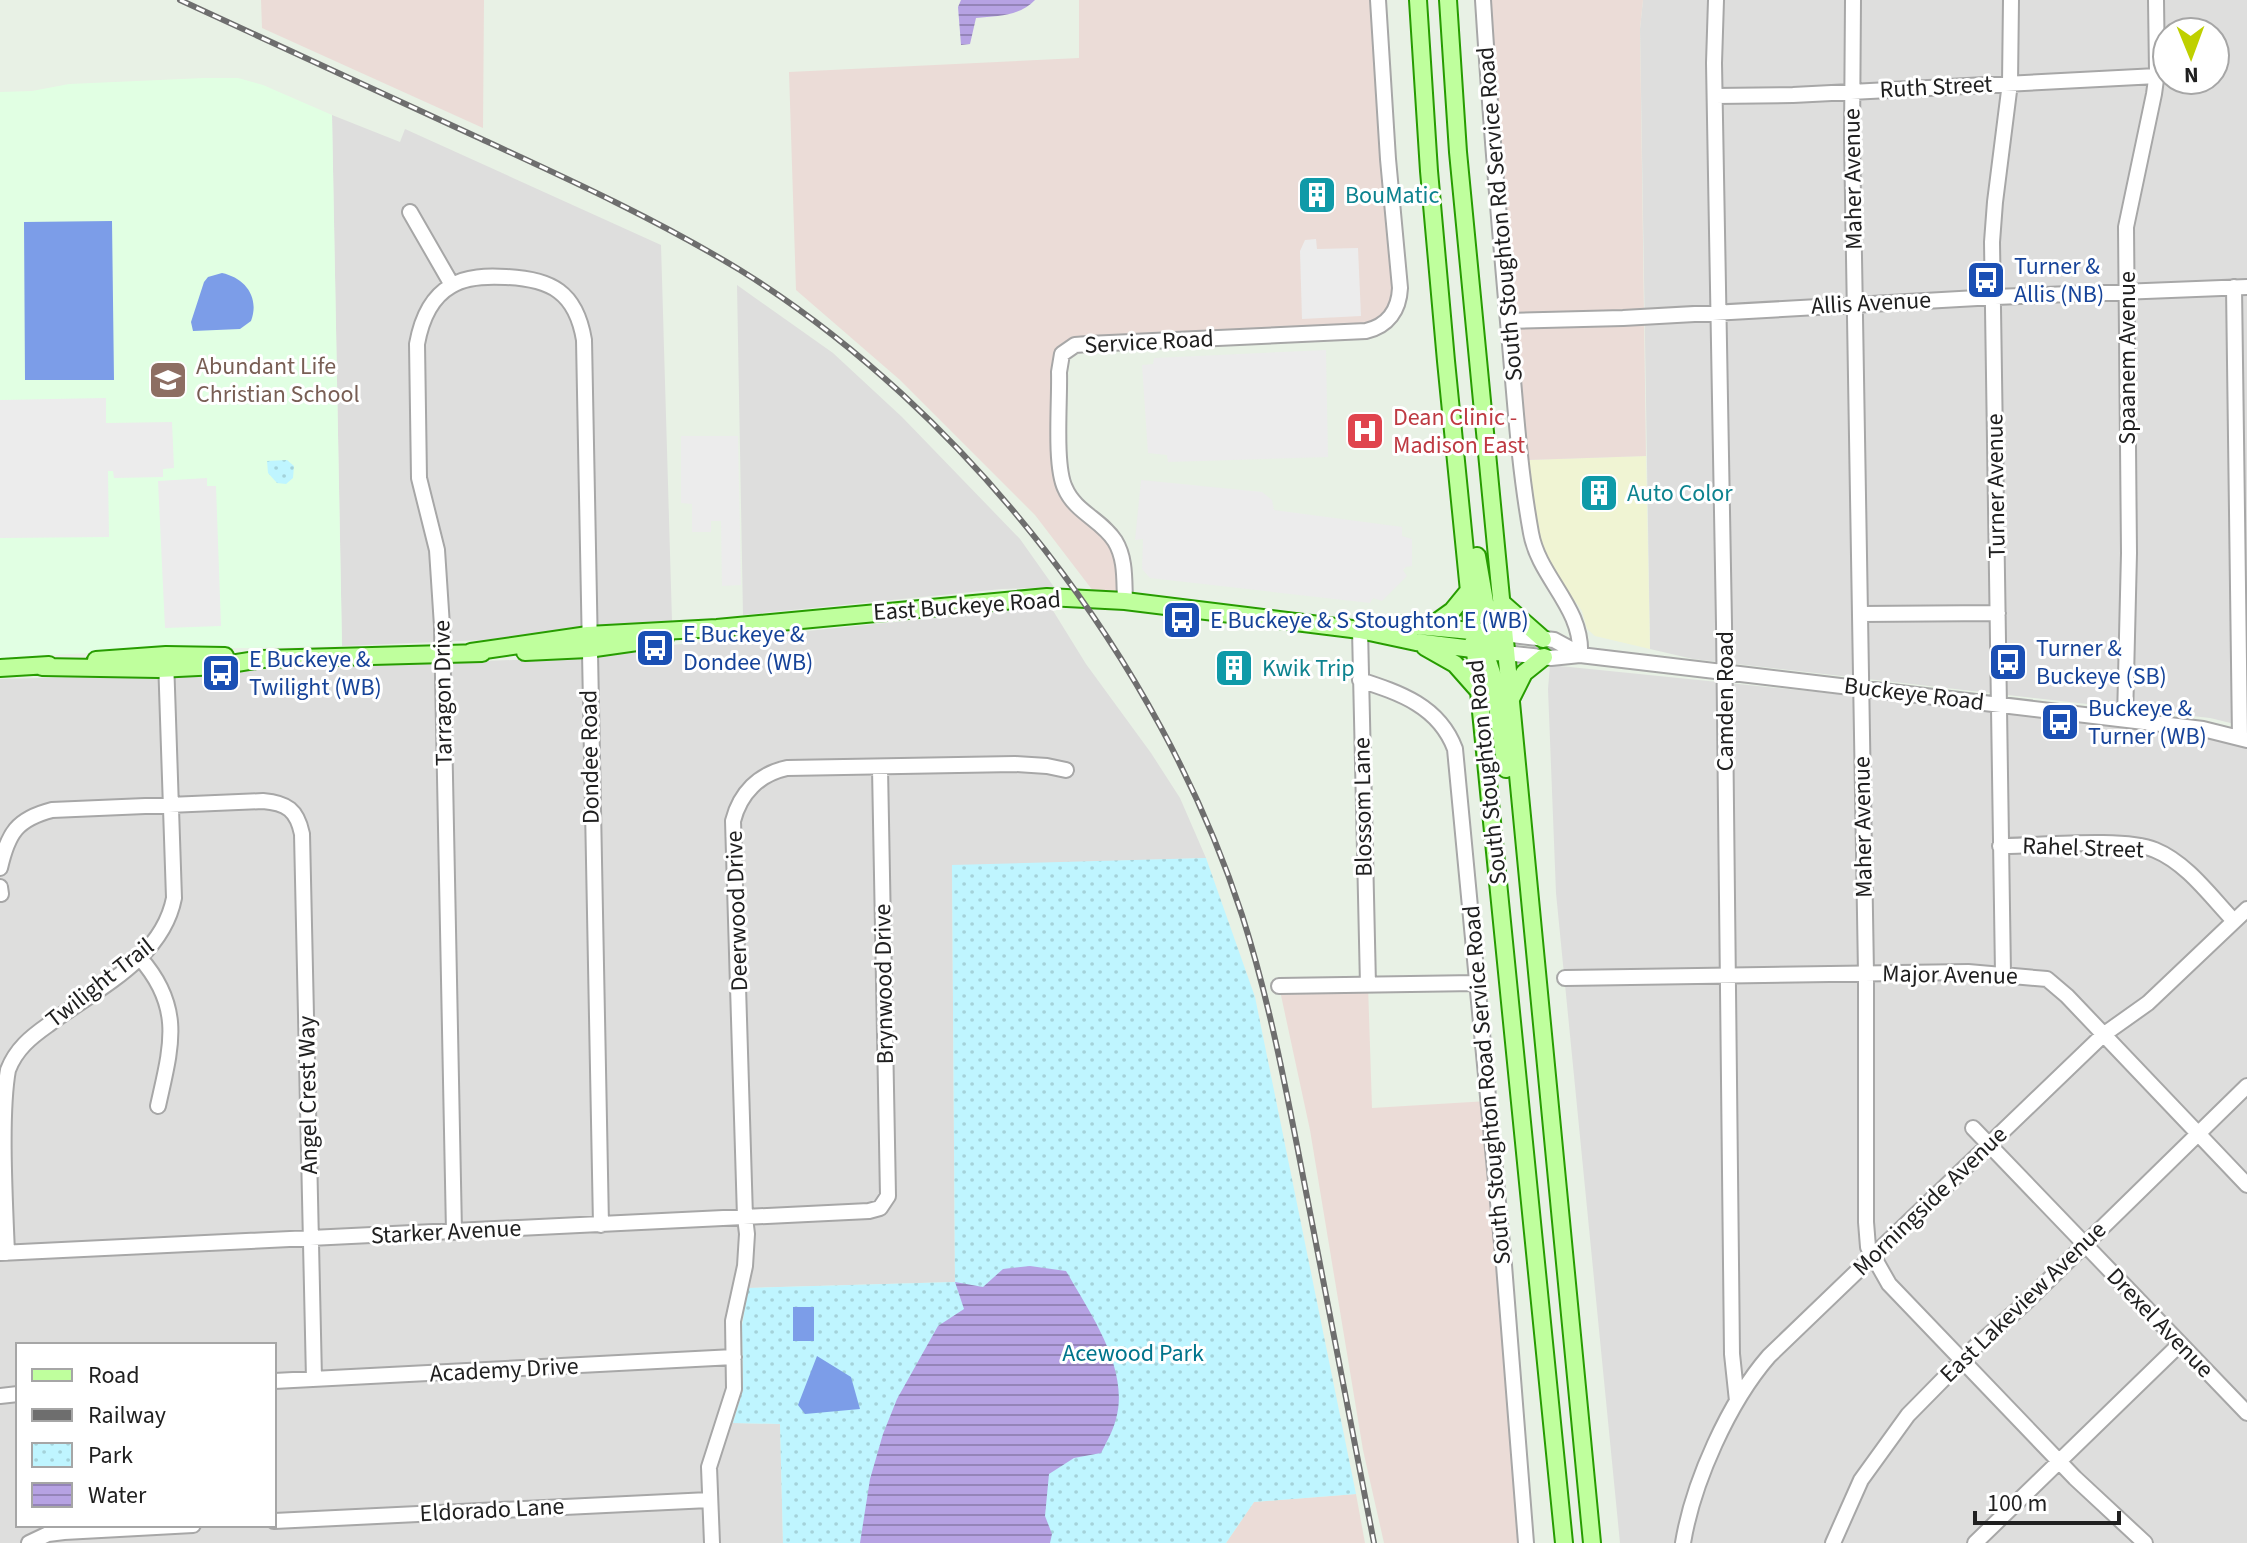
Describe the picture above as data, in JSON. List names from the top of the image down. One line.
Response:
{"streets":{"main road":["East Buckeye Road","South Stoughton Road"],"street":["Ruth Street","Maher Avenue","South Stoughton Rd Service Road","Allis Avenue","Service Road","Spaanem Avenue","Turner Avenue","Tarragon Drive","Buckeye Road","Camden Road","Dondee Road","Blossom Lane","Rahel Street","Deerwood Drive","Major Avenue","Twilight Trail","Brynwood Drive","South Stoughton Road Service Road","Angel Crest Way","Morningside Avenue","Starker Avenue","East Lakeview Avenue","Drexel Avenue","Academy Drive","Eldorado Lane"]},"crossings":[["Ruth Street","Maher Avenue"],["Ruth Street","Turner Avenue"],["Ruth Street","Camden Road"],["Maher Avenue","Allis Avenue"],["Maher Avenue","Buckeye Road"],["Maher Avenue","Major Avenue"],["Maher Avenue","Morningside Avenue"],["Maher Avenue","East Lakeview Avenue"],["South Stoughton Rd Service Road","Allis Avenue"],["South Stoughton Rd Service Road","Buckeye Road"],["Allis Avenue","Spaanem Avenue"],["Allis Avenue","Turner Avenue"],["Allis Avenue","Camden Road"],["Service Road","East Buckeye Road"],["Spaanem Avenue","Buckeye Road"],["Turner Avenue","Buckeye Road"],["Turner Avenue","Rahel Street"],["Turner Avenue","Major Avenue"],["East Buckeye Road","Tarragon Drive"],["East Buckeye Road","Buckeye Road"],["East Buckeye Road","Dondee Road"],["East Buckeye Road","South Stoughton Road"],["East Buckeye Road","Blossom Lane"],["East Buckeye Road","Twilight Trail"],["Tarragon Drive","Dondee Road"],["Tarragon Drive","Starker Avenue"],["Buckeye Road","Camden Road"],["Buckeye Road","South Stoughton Road"],["Camden Road","Major Avenue"],["Camden Road","Morningside Avenue"],["Dondee Road","Starker Avenue"],["Blossom Lane","South Stoughton Road Service Road"],["Rahel Street","Morningside Avenue"],["Deerwood Drive","Brynwood Drive"],["Deerwood Drive","Starker Avenue"],["Deerwood Drive","Academy Drive"],["Deerwood Drive","Eldorado Lane"],["Major Avenue","Morningside Avenue"],["Major Avenue","East Lakeview Avenue"],["Twilight Trail","Angel Crest Way"],["Twilight Trail","Starker Avenue"],["Brynwood Drive","Starker Avenue"],["Angel Crest Way","Starker Avenue"],["Angel Crest Way","Academy Drive"],["Morningside Avenue","Drexel Avenue"],["East Lakeview Avenue","Drexel Avenue"]],"parks":["Acewood Park"],"places":{"building":["BouMatic","Auto Color","Kwik Trip"],"bus stop":["Turner & Allis (NB)","E Buckeye & S Stoughton E (WB)","E Buckeye & Dondee (WB)","Turner & Buckeye (SB)","E Buckeye & Twilight (WB)","Buckeye & Turner (WB)"],"school or university":["Abundant Life Christian School"],"hospital":["Dean Clinic - Madison East"]},"legend":["Road","Railway","Park","Water"],"scale_bar":"100 m","north":"bottom"}
